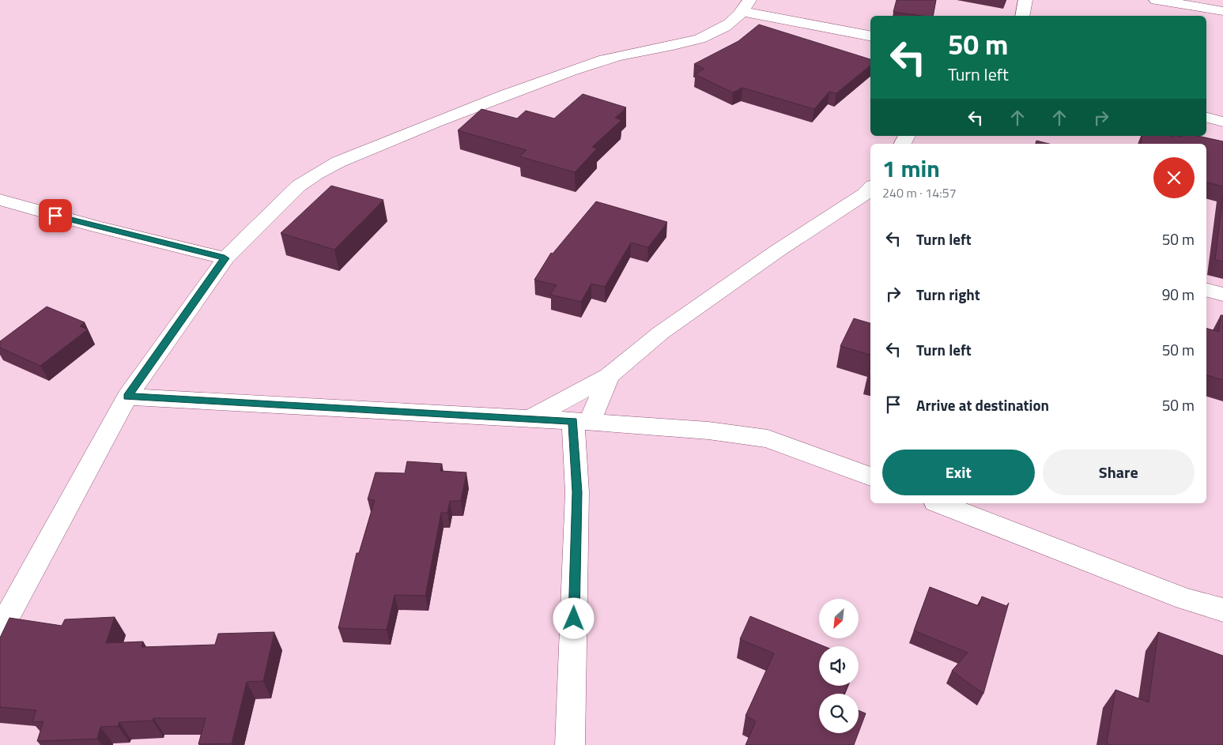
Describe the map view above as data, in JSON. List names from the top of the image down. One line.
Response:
{"north":"bottom left","page":{"turn":["50 m","Turn left"],"heading":["1 min","240 m · 14:57"],"list":[{"name":"Turn left","value":"50 m"},{"name":"Turn right","value":"90 m"},{"name":"Turn left","value":"50 m"},{"name":"Arrive at destination","value":"50 m"}],"buttons":["Exit","Share"]}}
